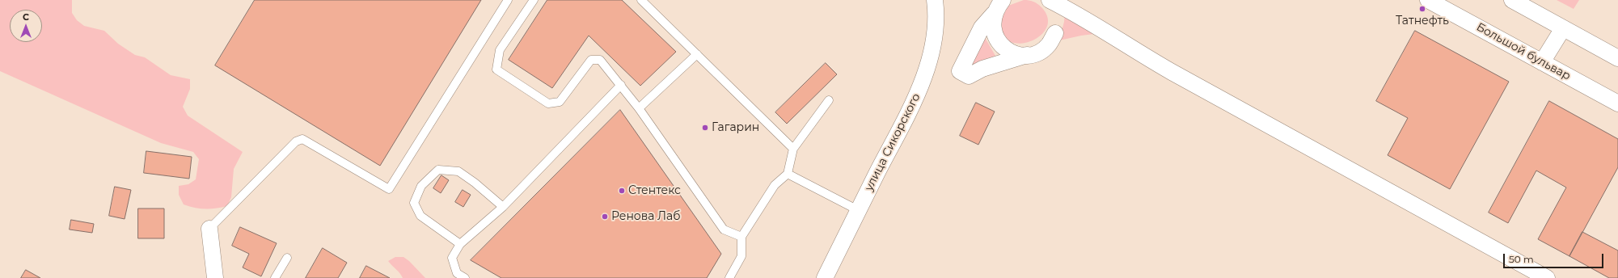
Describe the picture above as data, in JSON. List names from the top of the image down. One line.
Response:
{"streets":{"street":["Большой бульвар","улица Сикорского"]},"places":["Татнефть","Гагарин","Стентекс","Ренова Лаб"],"scale_bar":"50 m","north":"top"}
